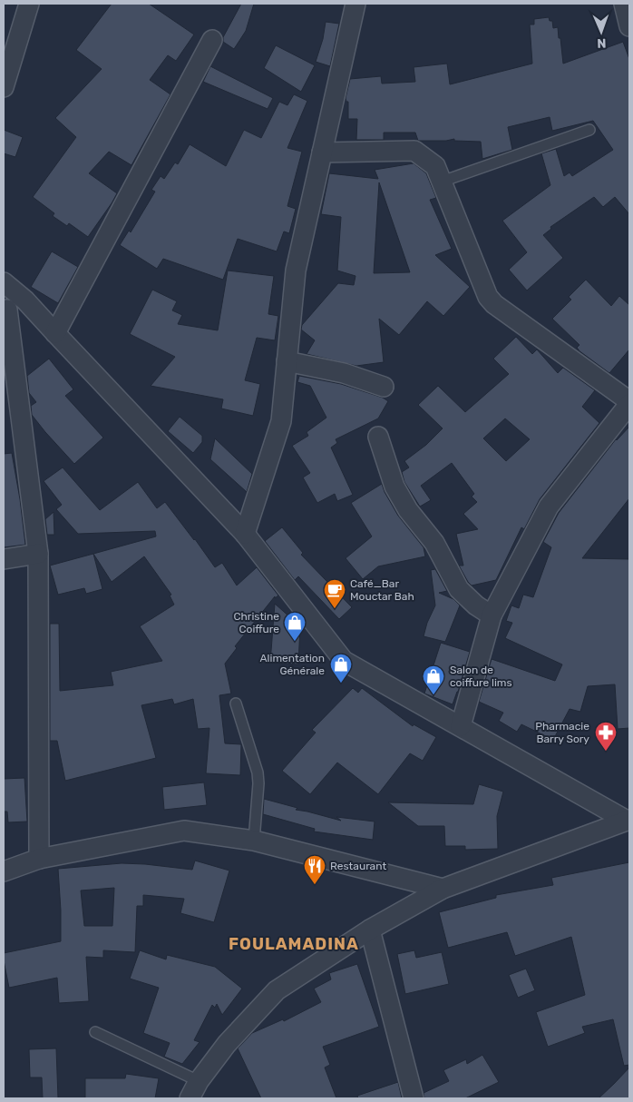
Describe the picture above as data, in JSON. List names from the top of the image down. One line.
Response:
{"districts":["FOULAMADINA"],"places":{"cafe":["Café_Bar Mouctar Bah"],"shop":["Christine Coiffure","Alimentation Générale","Salon de coiffure lims"],"pharmacy":["Pharmacie Barry Sory"],"restaurant":["Restaurant"]},"north":"bottom"}
